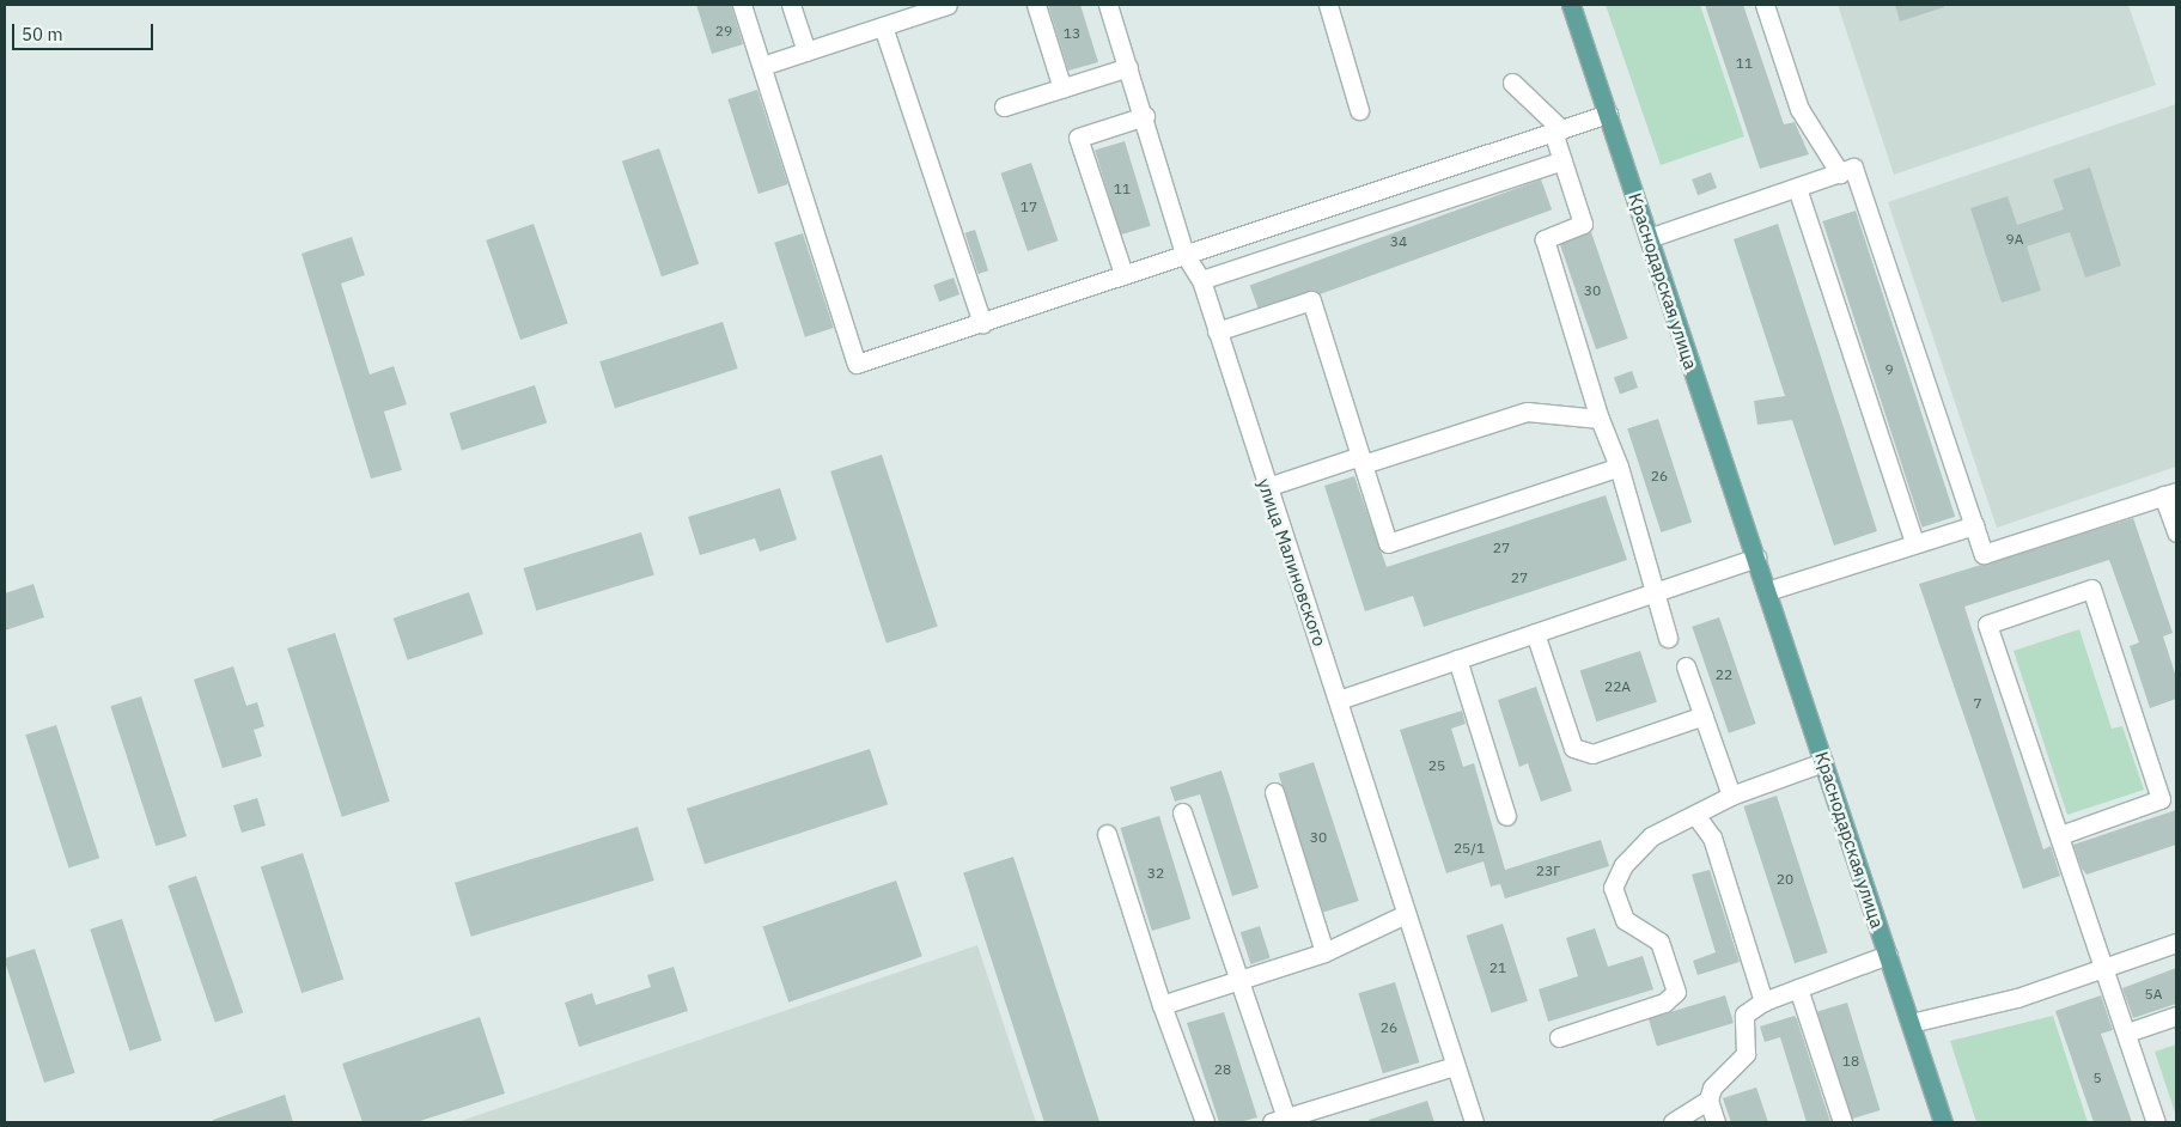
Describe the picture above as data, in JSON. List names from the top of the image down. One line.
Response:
{"streets":{"main road":["Краснодарская улица"],"street":["улица Малиновского"]},"house_numbers":["29","13","11","11","17","9А","34","30","9","26","27","27","22","22А","7","25","30","25/1","23Г","32","20","21","5А","26","18","28","5"],"scale_bar":"50 m"}
